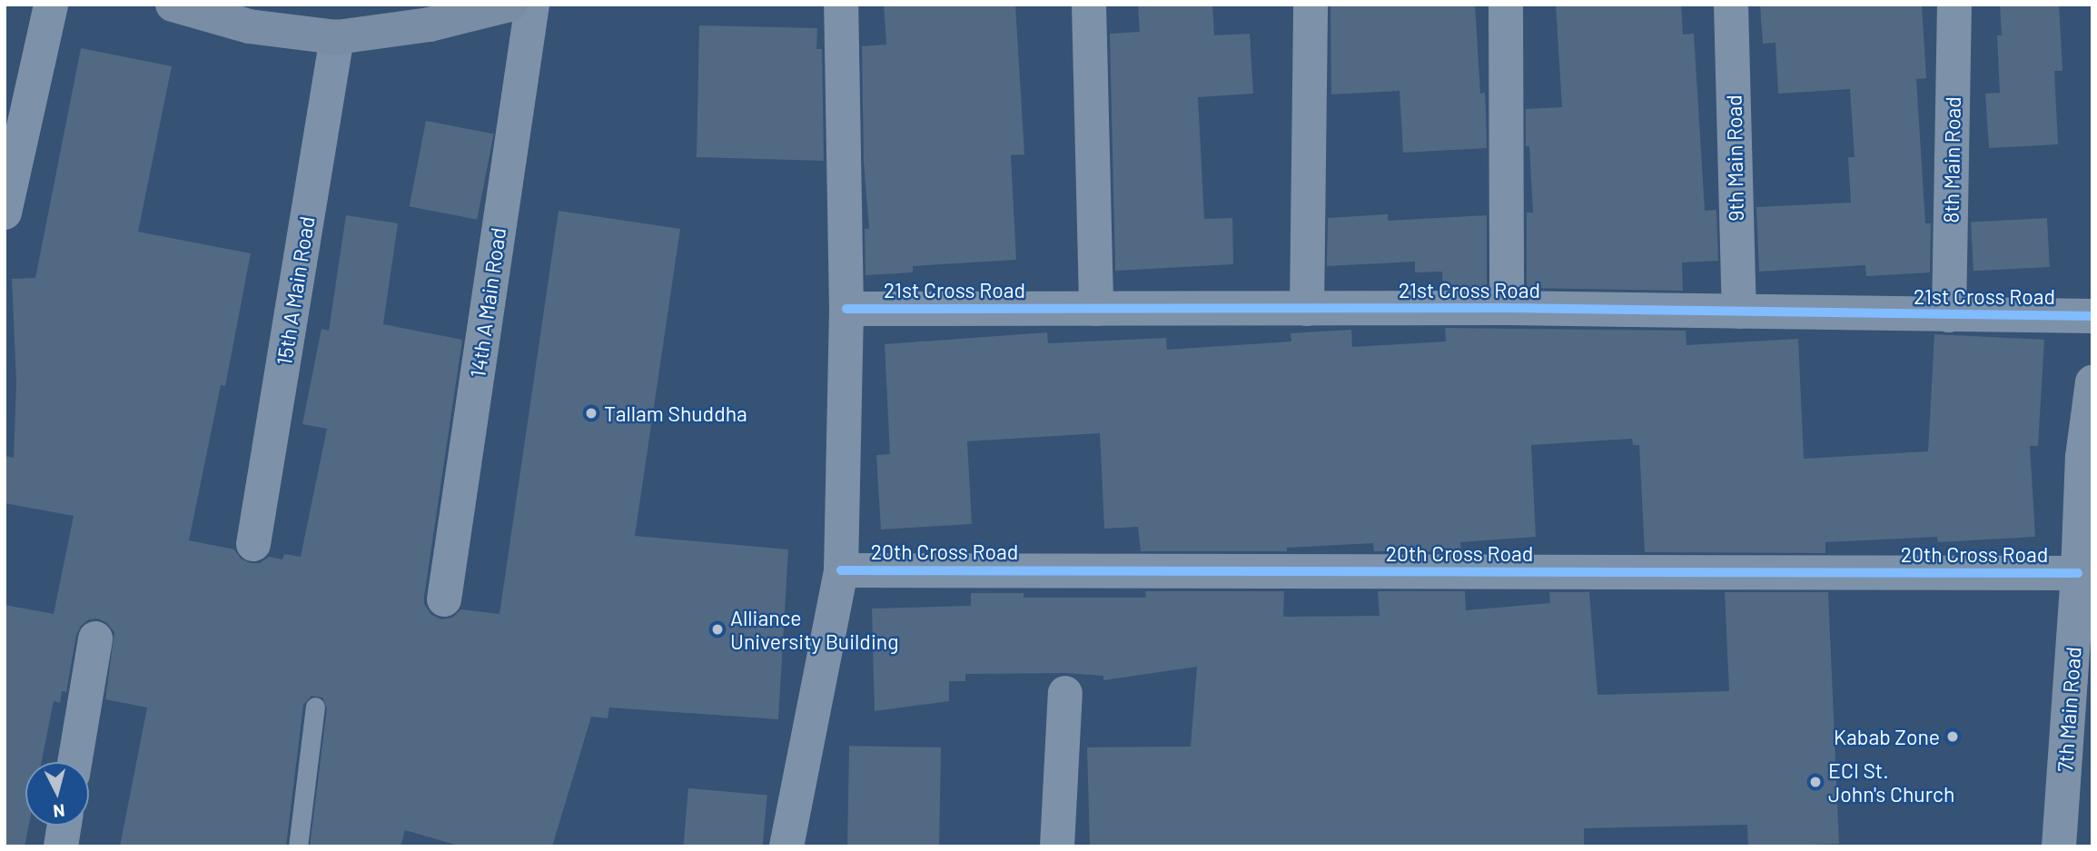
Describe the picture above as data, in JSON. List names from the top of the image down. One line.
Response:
{"streets":{"street":["9th Main Road","8th Main Road","21st Cross Road","15th A Main Road","14th A Main Road","20th Cross Road","7th Main Road"]},"crossings":[["9th Main Road","21st Cross Road"],["8th Main Road","21st Cross Road"],["20th Cross Road","7th Main Road"]],"places":["Tallam Shuddha","Alliance University Building","Kabab Zone","ECI St. John's Church"],"north":"bottom"}
